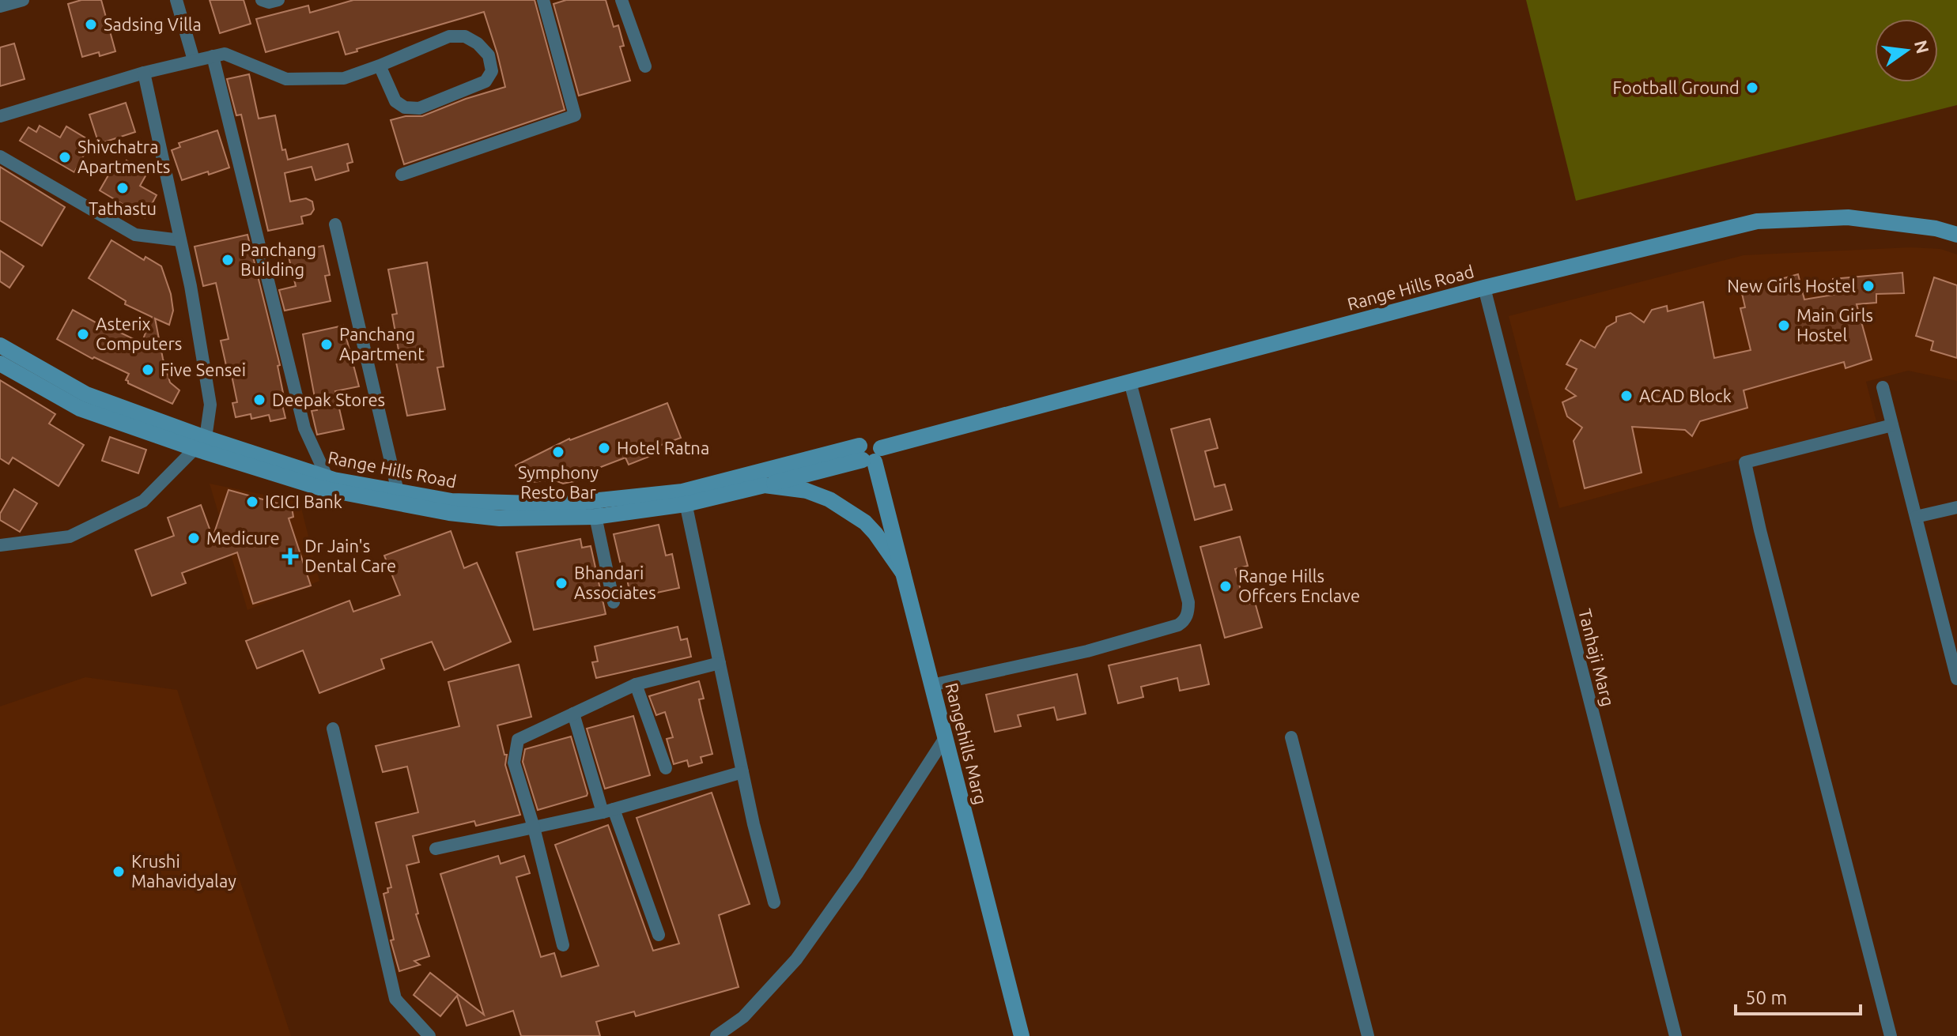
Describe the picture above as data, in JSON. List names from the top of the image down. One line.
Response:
{"streets":{"main road":["Range Hills Road","Rangehills Marg"],"street":["Tanhaji Marg"]},"crossings":[["Range Hills Road","Tanhaji Marg"],["Range Hills Road","Rangehills Marg"]],"places":{"other":["Sadsing Villa","Football Ground","Shivchatra Apartments","Tathastu","Panchang Building","New Girls Hostel","Main Girls Hostel","Asterix Computers","Panchang Apartment","Five Sensei","ACAD Block","Deepak Stores","Hotel Ratna","Symphony Resto Bar","ICICI Bank","Medicure","Bhandari Associates","Range Hills Offcers Enclave","Krushi Mahavidyalay"],"health":["Dr Jain's Dental Care"]},"scale_bar":"50 m","north":"right"}
